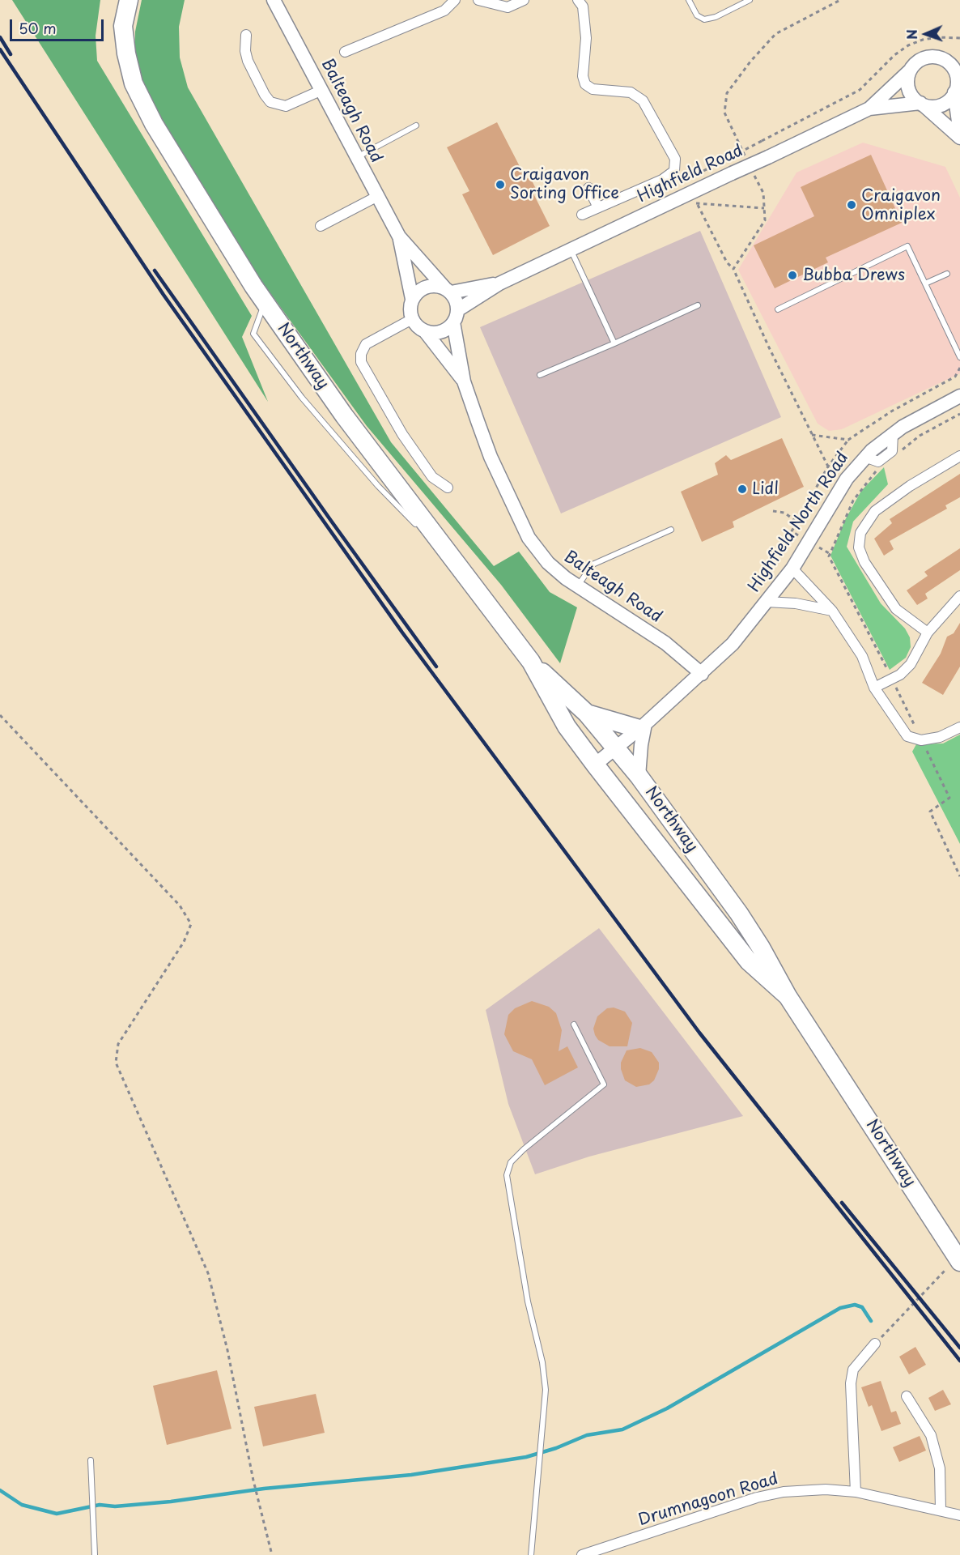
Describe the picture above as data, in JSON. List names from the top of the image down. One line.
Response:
{"streets":{"highway":["Northway"],"street":["Balteagh Road","Highfield Road","Highfield North Road","Drumnagoon Road"]},"crossings":[["Balteagh Road","Highfield Road"],["Balteagh Road","Highfield North Road"],["Northway","Highfield North Road"]],"places":["Craigavon Sorting Office","Craigavon Omniplex","Bubba Drews","Lidl"],"scale_bar":"50 m","north":"left"}
